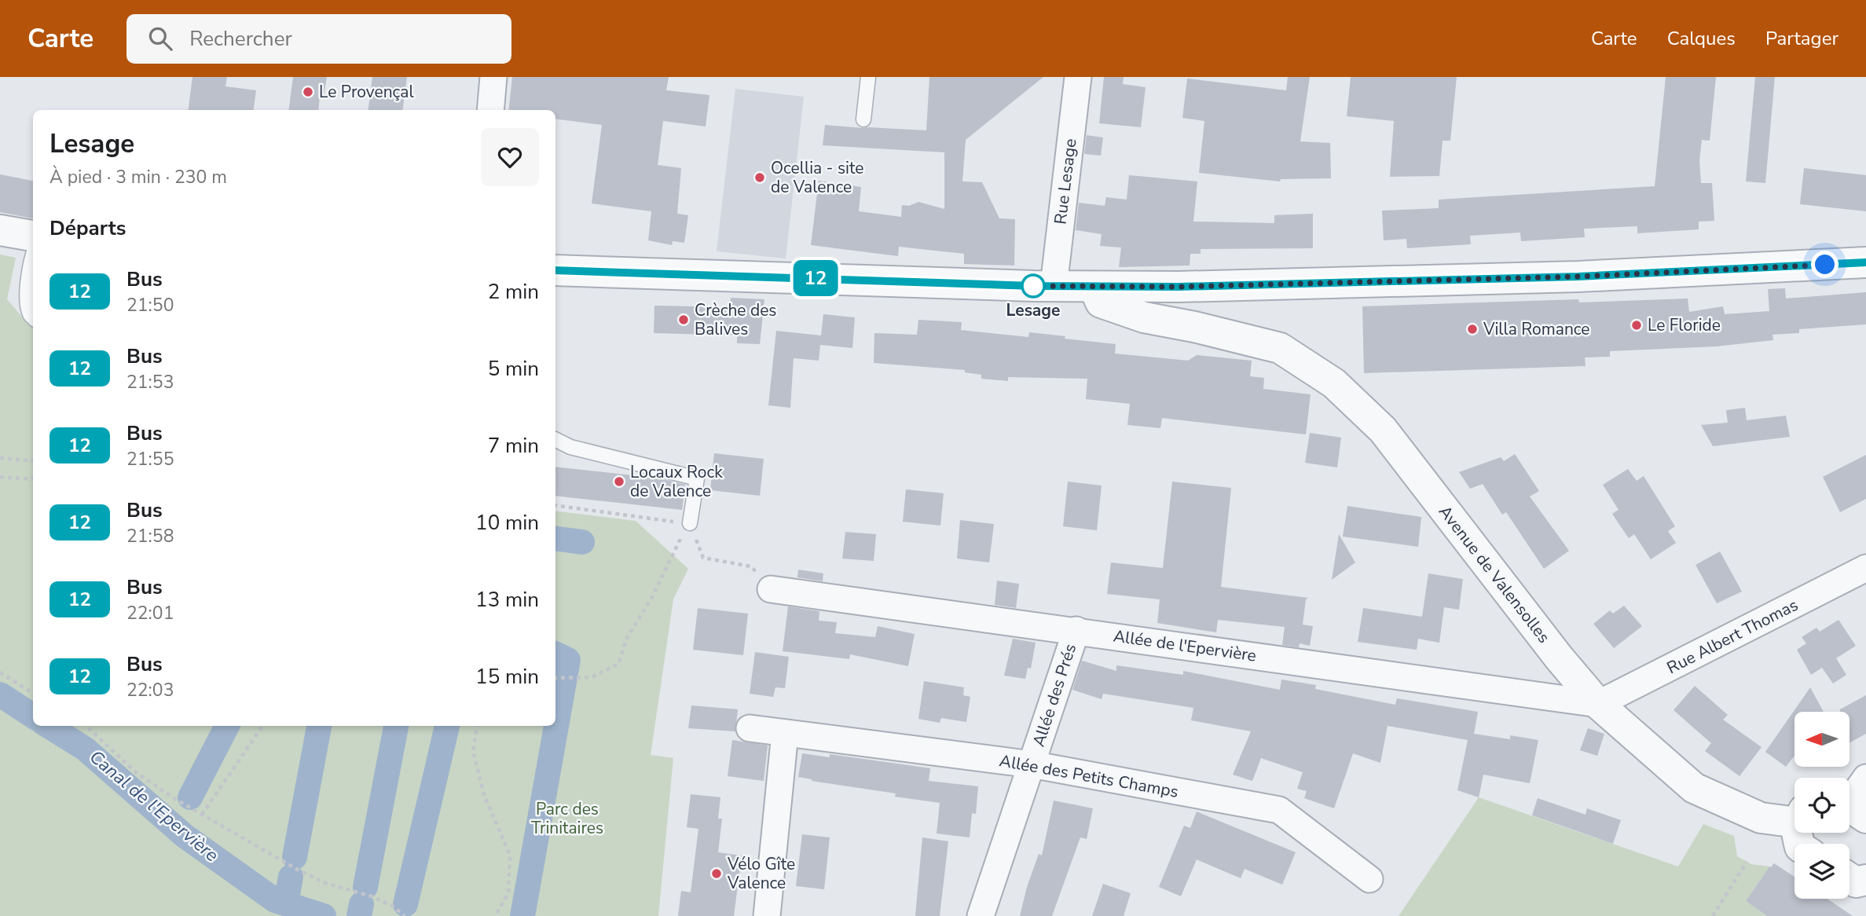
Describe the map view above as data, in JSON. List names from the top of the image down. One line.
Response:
{"streets":{"street":["Rue Lesage","Avenue de Valensolles","Rue Albert Thomas","Allée de l'Epervière","Allée des Prés","Allée des Petits Champs"]},"crossings":[["Avenue de Valensolles","Rue Albert Thomas"],["Avenue de Valensolles","Allée de l'Epervière"],["Rue Albert Thomas","Allée de l'Epervière"],["Allée de l'Epervière","Allée des Prés"],["Allée des Prés","Allée des Petits Champs"]],"water":["Canal de l'Epervière"],"parks":["Parc des Trinitaires"],"places":["Le Provençal","Ocellia - site de Valence","Lesage","Crèche des Balives","Le Floride","Villa Romance","Locaux Rock de Valence","Vélo Gîte Valence"],"lines":["bus line 12"],"north":"left","page":{"header":"Carte","search":"Rechercher","nav":["Carte","Calques","Partager"],"on_map":"12","heading":[["Lesage","À pied · 3 min · 230 m"],"Départs"],"list":[{"mark":"12","name":"Bus","note":"21:50","value":"2 min"},{"mark":"12","name":"Bus","note":"21:53","value":"5 min"},{"mark":"12","name":"Bus","note":"21:55","value":"7 min"},{"mark":"12","name":"Bus","note":"21:58","value":"10 min"},{"mark":"12","name":"Bus","note":"22:01","value":"13 min"},{"mark":"12","name":"Bus","note":"22:03","value":"15 min"}]}}
